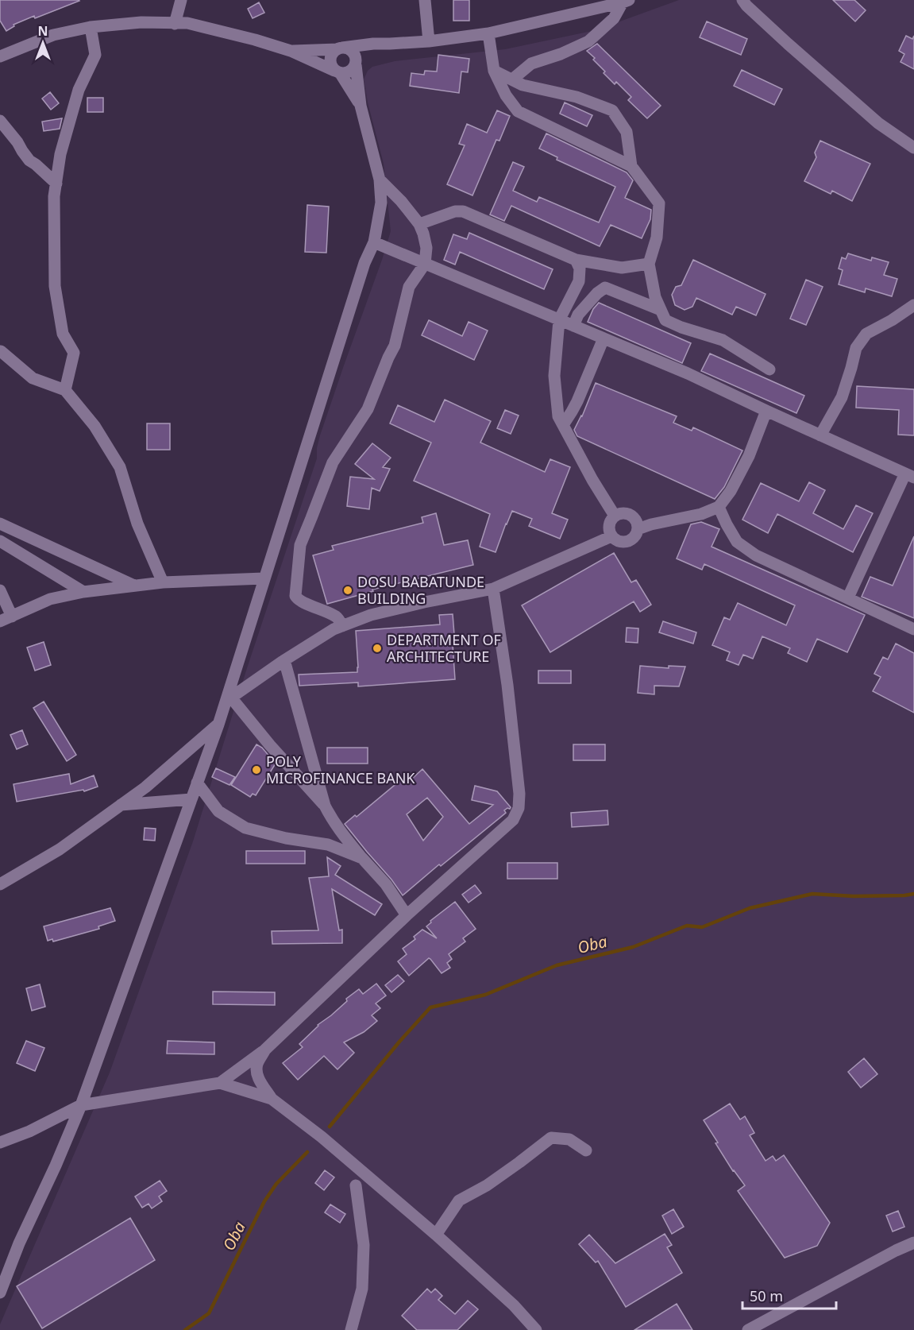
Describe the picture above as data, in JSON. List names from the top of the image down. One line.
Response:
{"water":["Oba"],"places":["DOSU BABATUNDE BUILDING","DEPARTMENT OF ARCHITECTURE","POLY MICROFINANCE BANK"],"scale_bar":"50 m","north":"top"}
